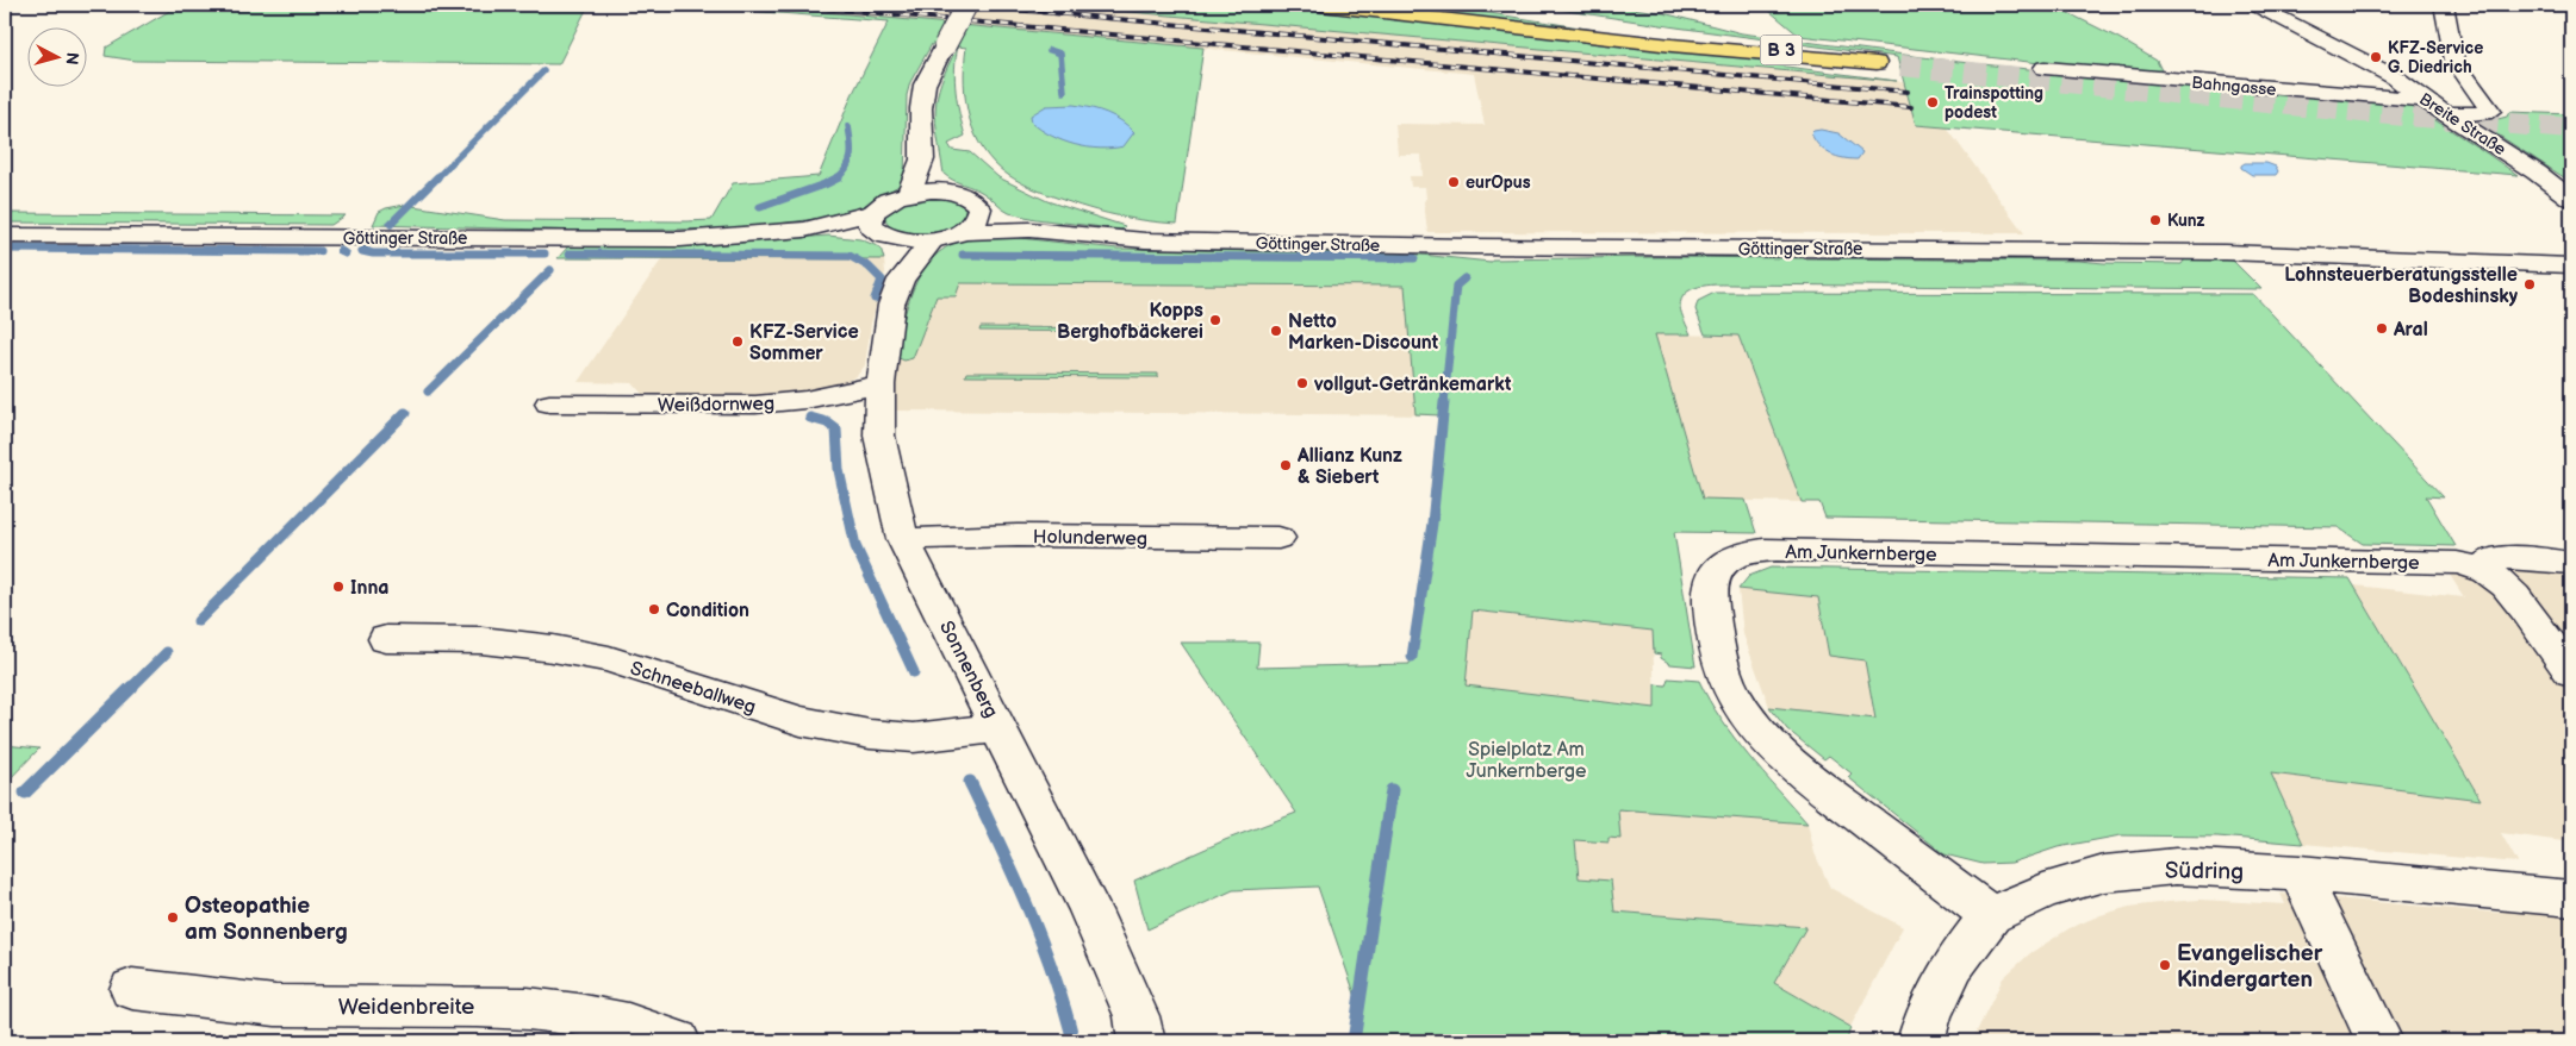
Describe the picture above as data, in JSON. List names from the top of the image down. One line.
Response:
{"streets":{"highway":["B 3"],"street":["Bahngasse","Breite Straße","Göttinger Straße","Weißdornweg","Holunderweg","Am Junkernberge","Sonnenberg","Schneeballweg","Südring","Weidenbreite"]},"crossings":[["Bahngasse","Breite Straße"],["Göttinger Straße","Sonnenberg"],["Weißdornweg","Sonnenberg"],["Holunderweg","Sonnenberg"],["Am Junkernberge","Südring"],["Sonnenberg","Schneeballweg"]],"parks":["Spielplatz Am Junkernberge"],"places":["KFZ-Service G. Diedrich","Trainspotting podest","eurOpus","Kunz","Lohnsteuerberatungsstelle Bodeshinsky","Kopps Berghofbäckerei","Aral","Netto Marken-Discount","KFZ-Service Sommer","vollgut-Getränkemarkt","Allianz Kunz & Siebert","Inna","Condition","Osteopathie am Sonnenberg","Evangelischer Kindergarten"],"north":"right"}
